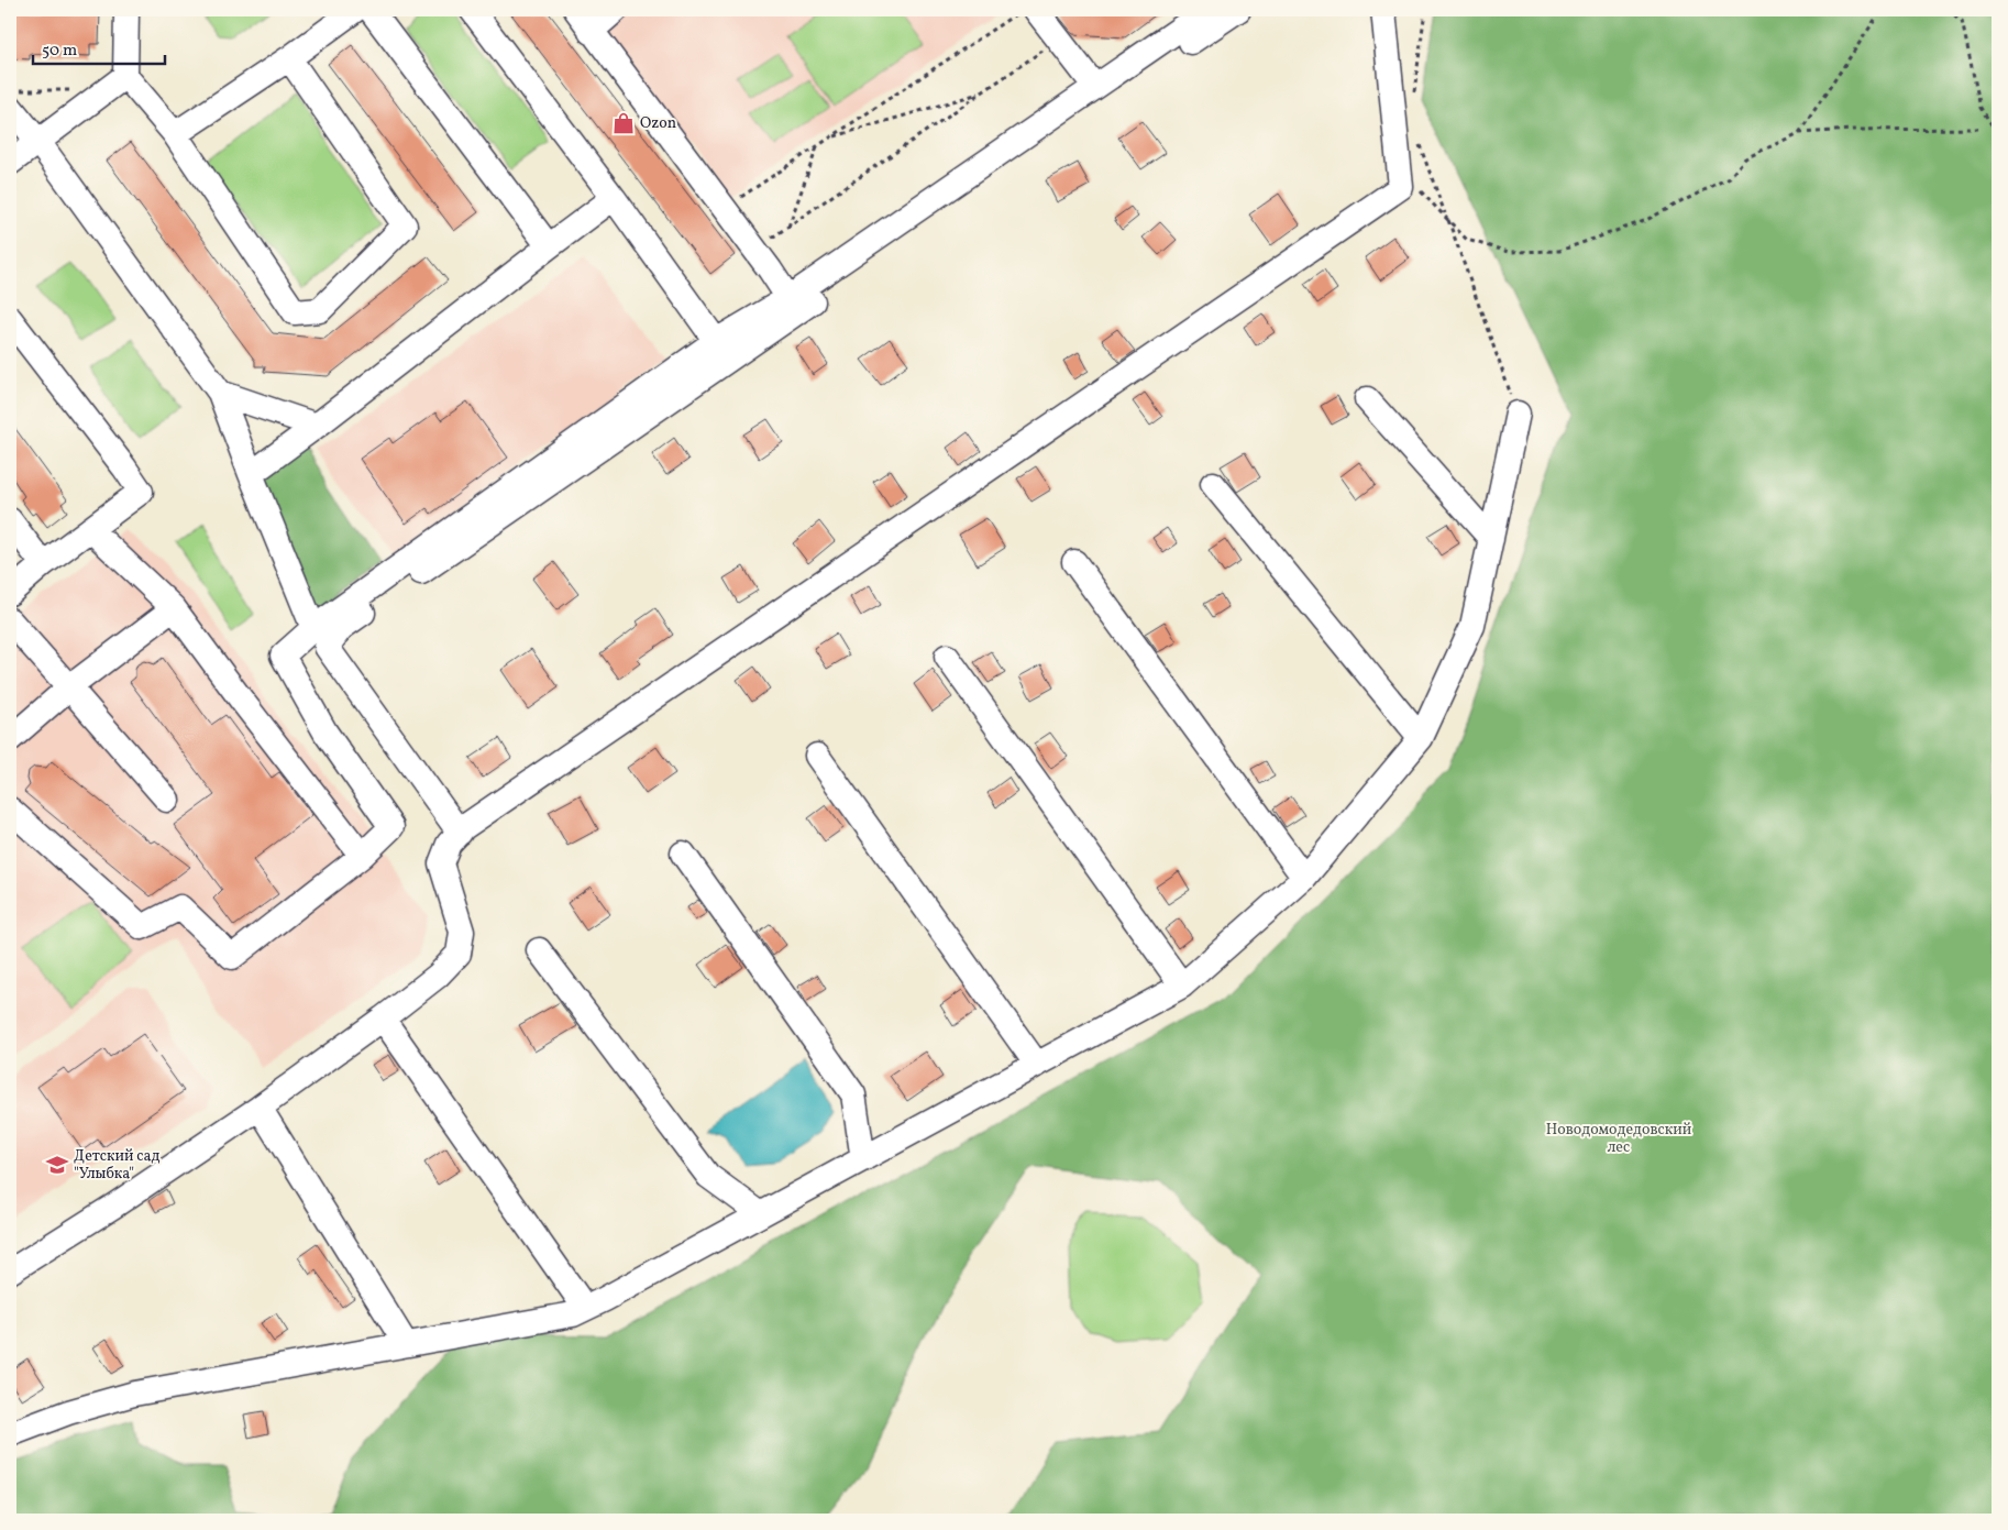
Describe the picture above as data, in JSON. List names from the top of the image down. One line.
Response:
{"parks":["Новодомодедовский лес"],"places":{"shop":["Ozon"],"school or university":["Детский сад \"Улыбка\""]},"scale_bar":"50 m"}
